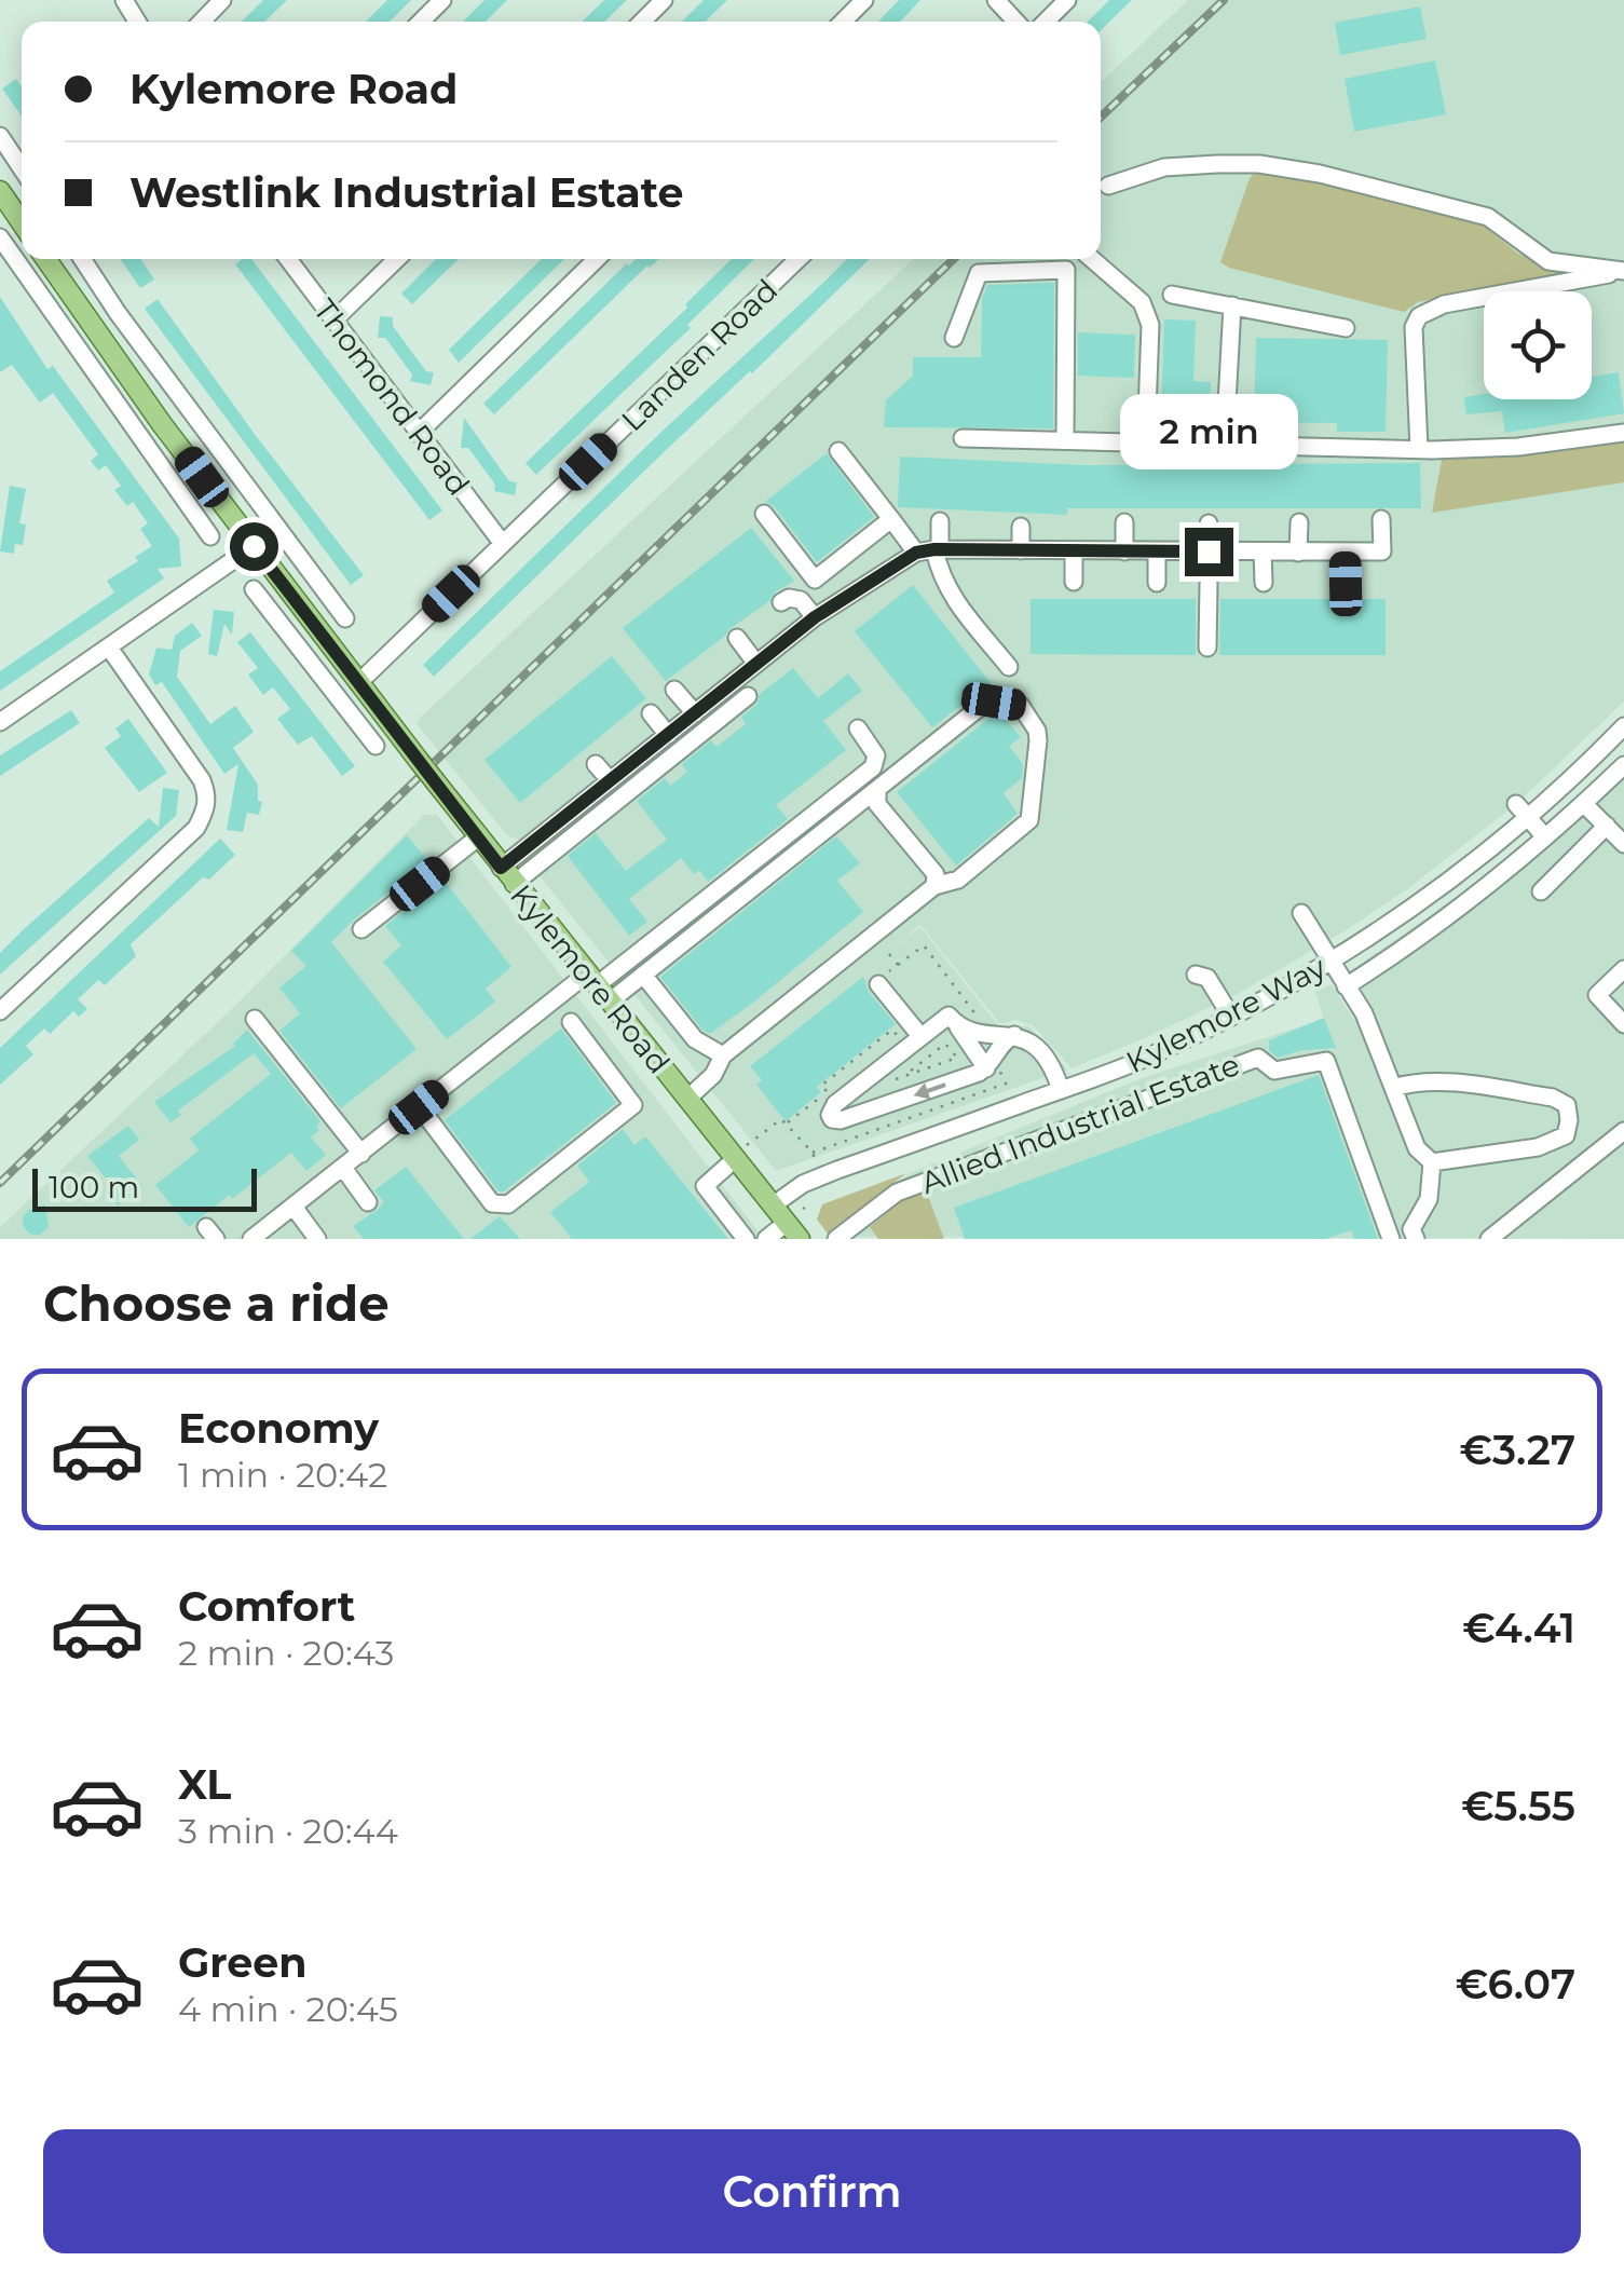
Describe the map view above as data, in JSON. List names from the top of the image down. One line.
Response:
{"streets":{"main road":["Kylemore Road"],"street":["Landen Road","Thomond Road","Kylemore Way","Allied Industrial Estate"]},"crossings":[["Landen Road","Thomond Road"],["Landen Road","Kylemore Road"],["Kylemore Road","Kylemore Way"]],"scale_bar":"100 m","page":{"banner":["Kylemore Road","Westlink Industrial Estate"],"bubble":"2 min","scale":"100 m","heading":"Choose a ride","list":[{"name":"Economy","note":"1 min · 20:42","value":"€3.27"},{"name":"Comfort","note":"2 min · 20:43","value":"€4.41"},{"name":"XL","note":"3 min · 20:44","value":"€5.55"},{"name":"Green","note":"4 min · 20:45","value":"€6.07"}],"buttons":"Confirm"}}
